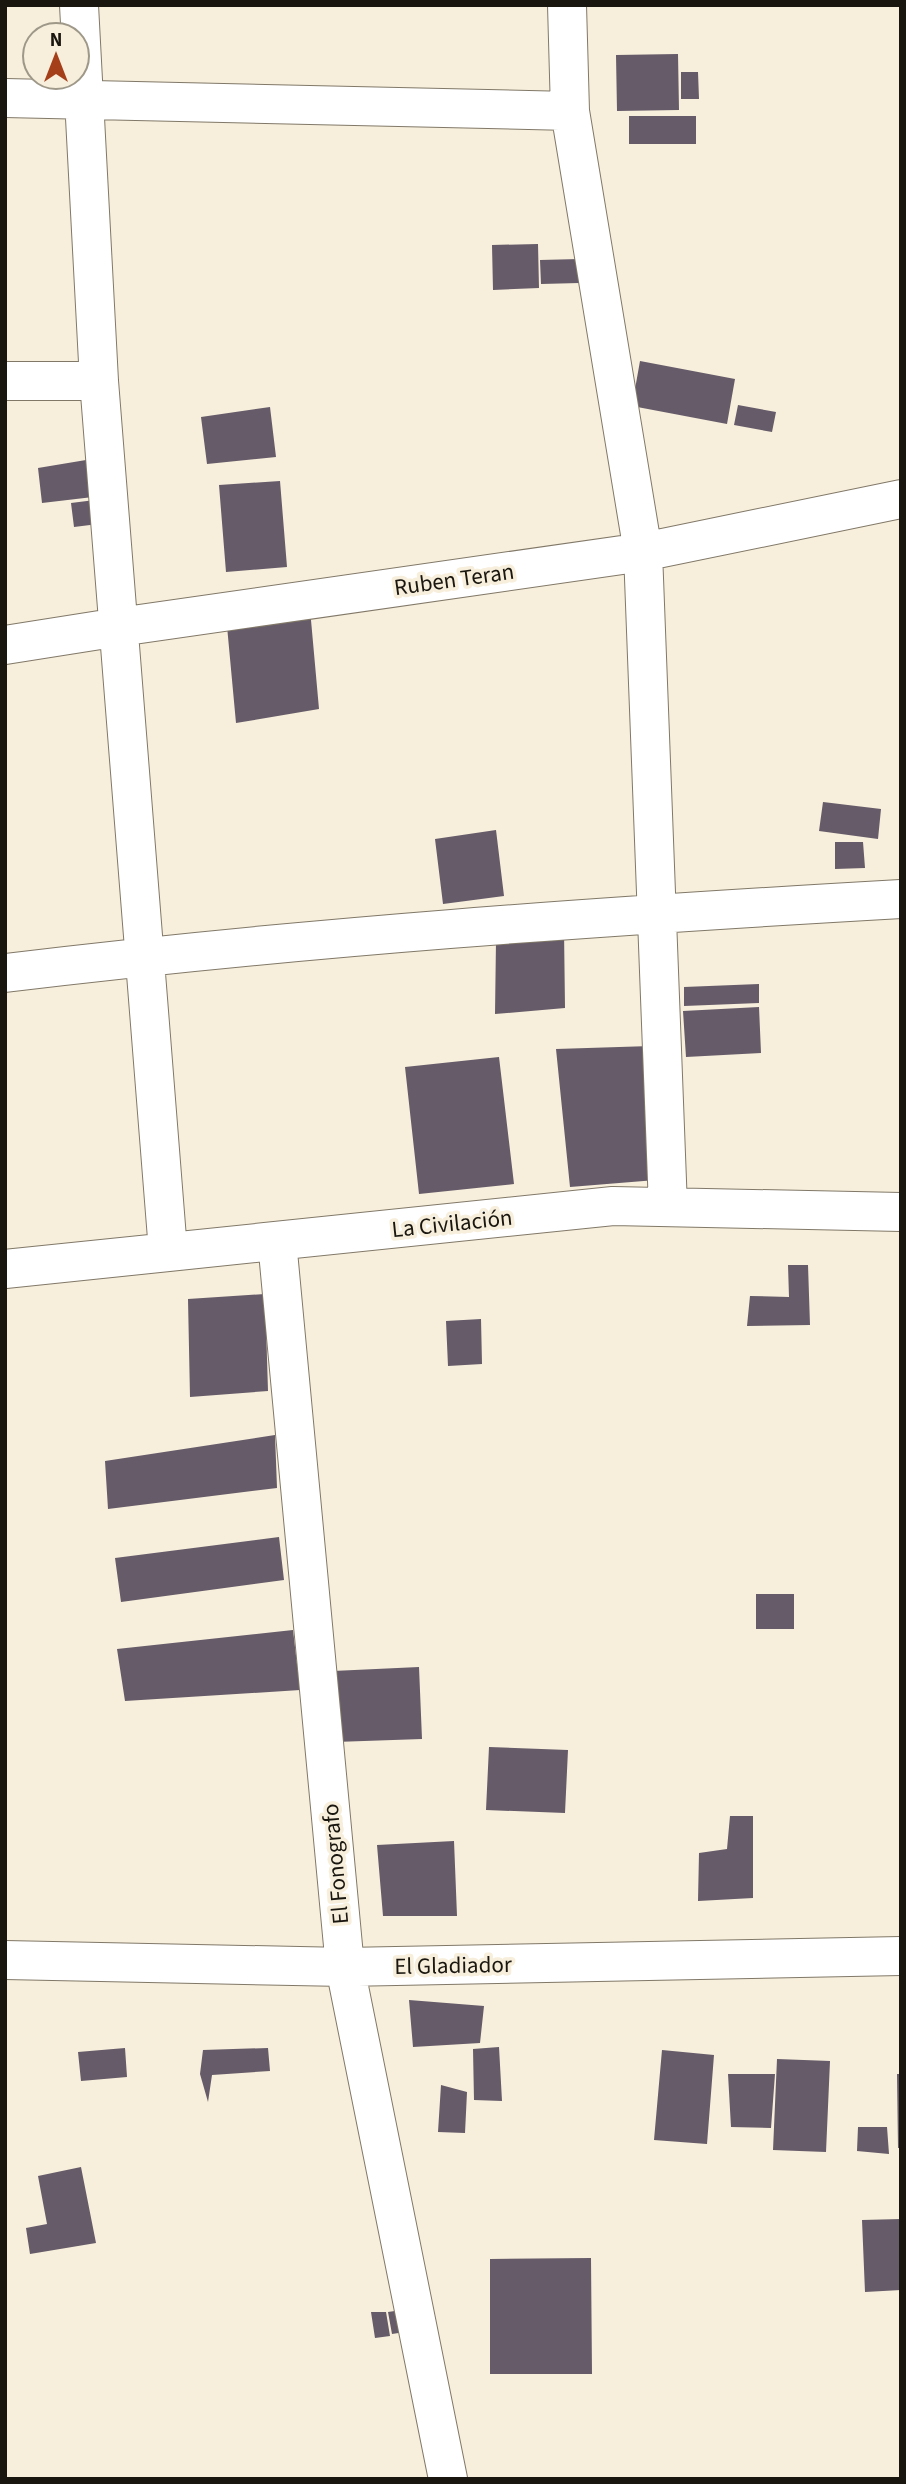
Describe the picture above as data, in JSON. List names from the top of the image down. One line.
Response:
{"streets":{"street":["Ruben Teran","La Civilación","El Fonografo","El Gladiador"]},"crossings":[["La Civilación","El Fonografo"],["El Fonografo","El Gladiador"]],"north":"top"}
